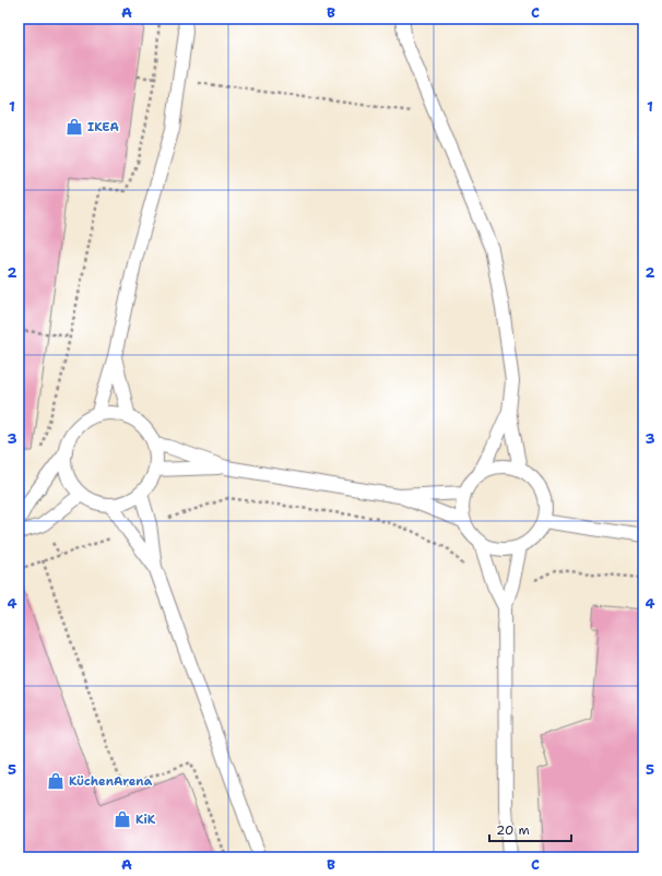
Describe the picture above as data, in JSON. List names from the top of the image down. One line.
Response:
{"places":{"shop":["IKEA","KüchenArena","KiK"]},"scale_bar":"20 m","grid":{"columns":["A","B","C"],"rows":["1","2","3","4","5"]}}
